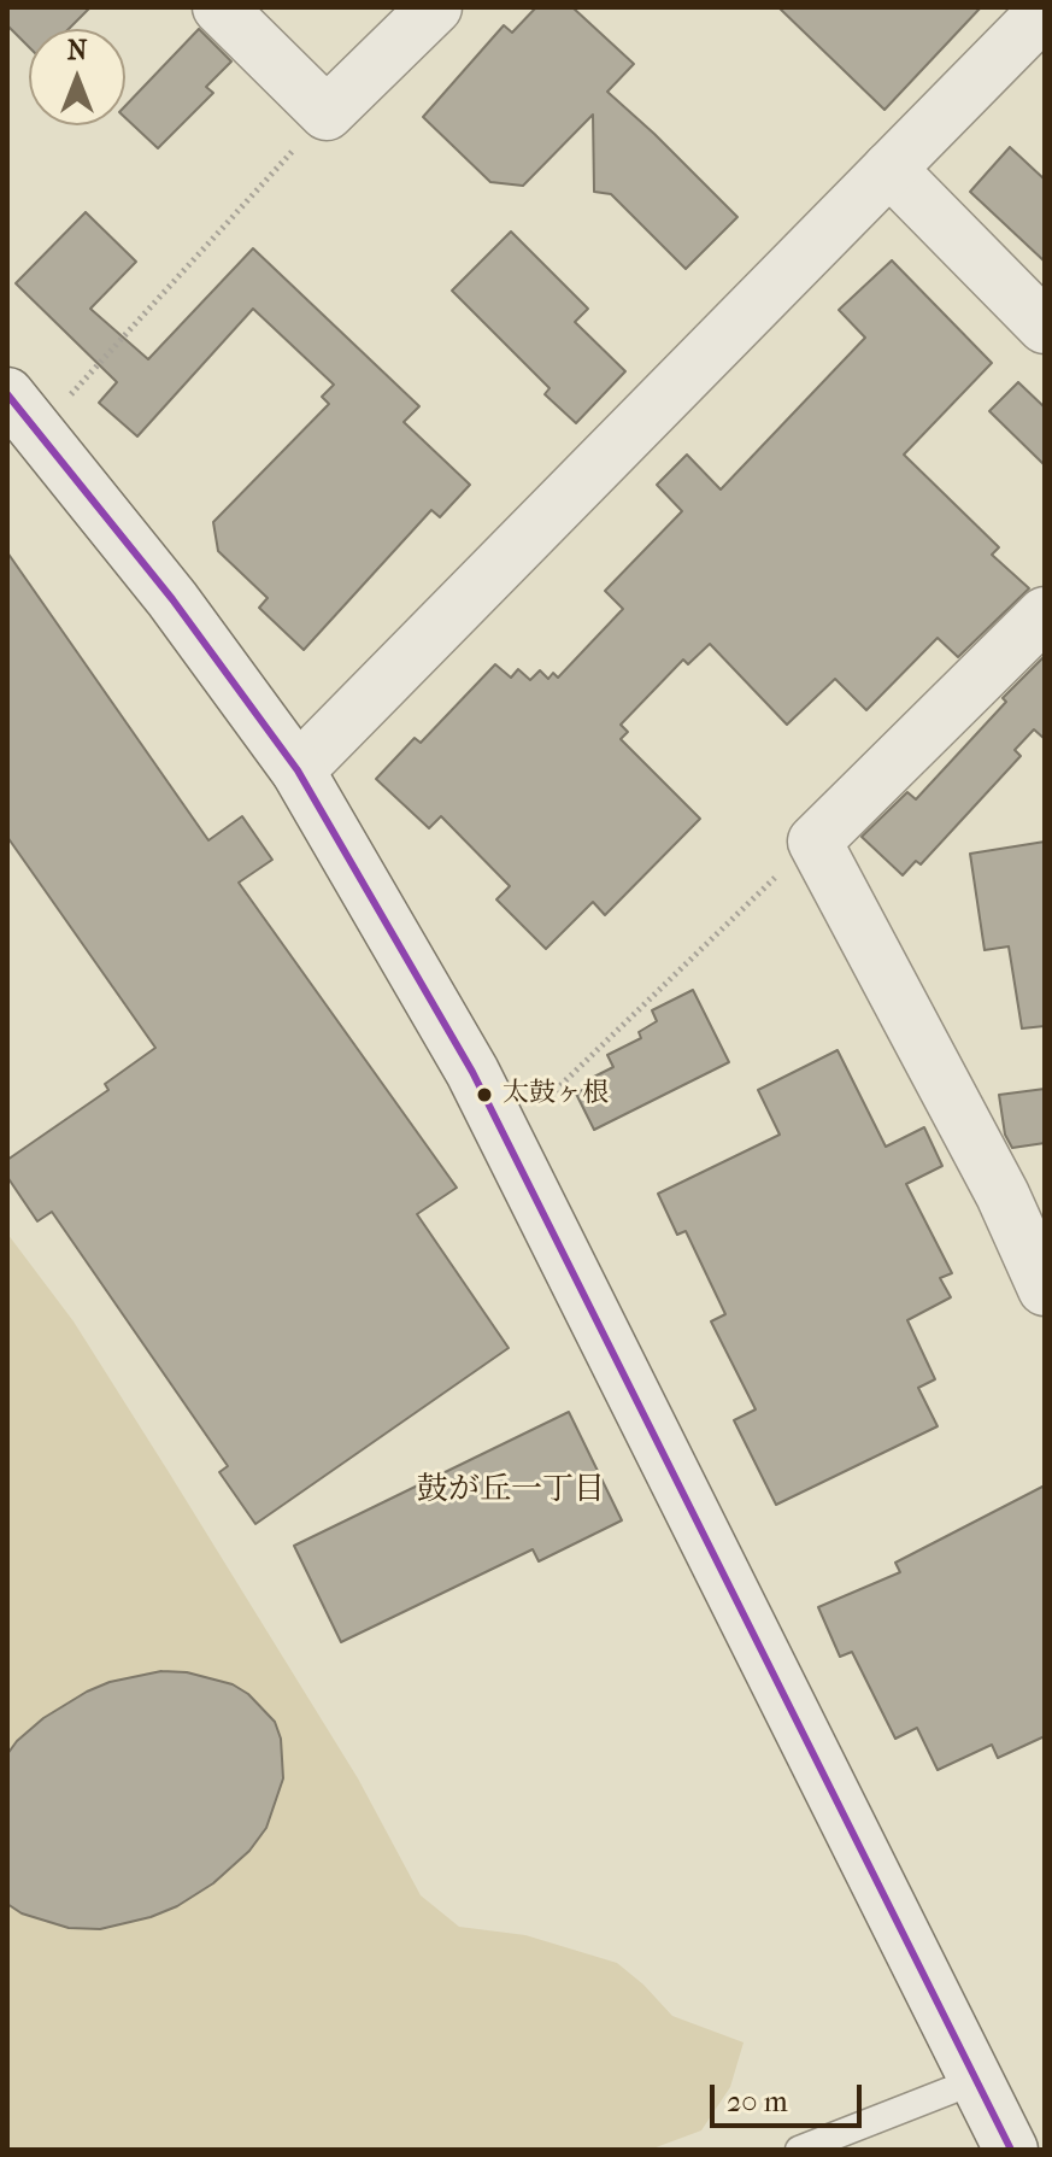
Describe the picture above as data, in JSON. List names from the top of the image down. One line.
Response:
{"districts":["鼓が丘一丁目"],"places":["太鼓ヶ根"],"scale_bar":"20 m","north":"top"}
